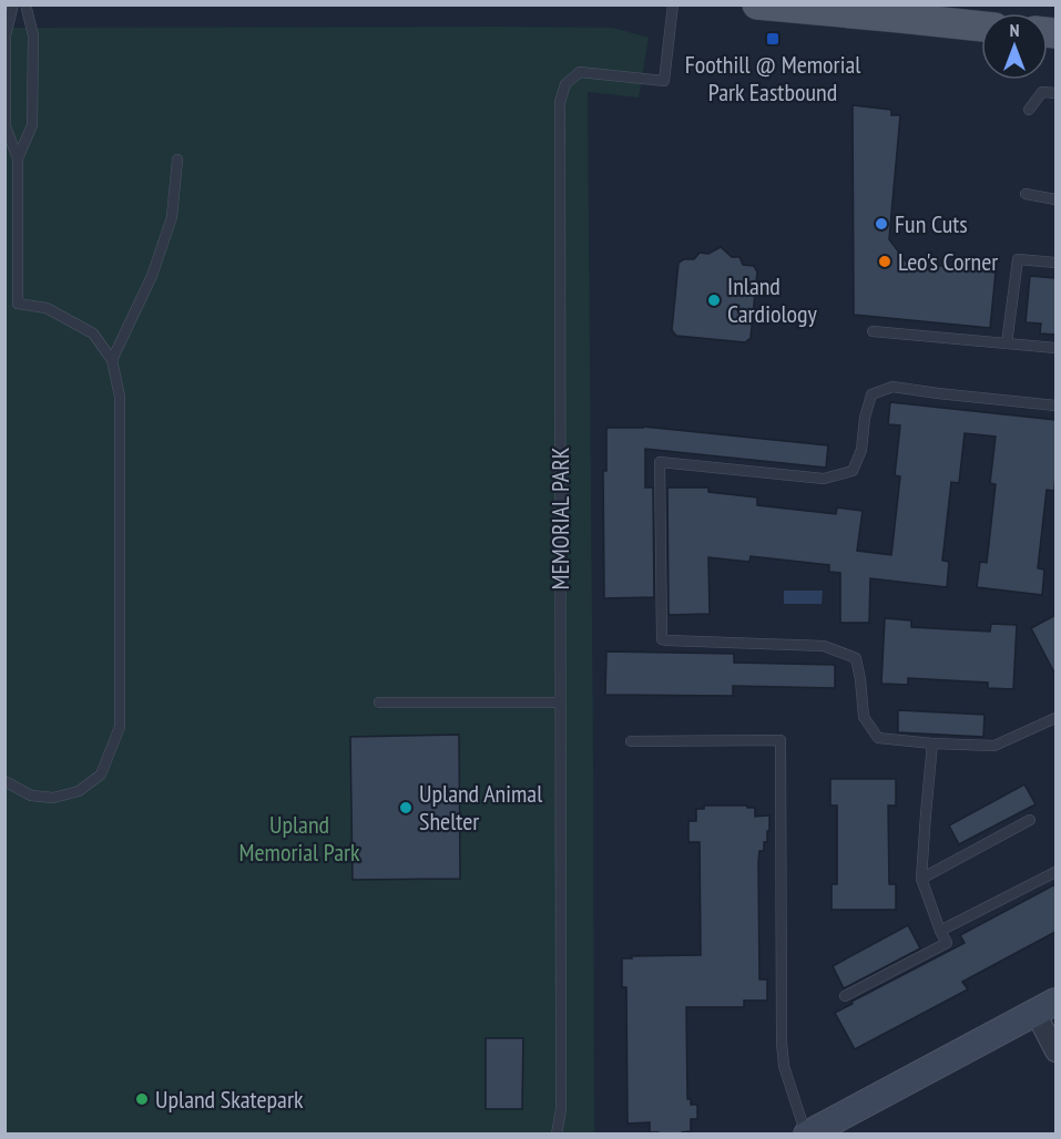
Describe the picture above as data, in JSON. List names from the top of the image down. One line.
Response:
{"streets":{"lane":["MEMORIAL PARK"]},"parks":["Upland Memorial Park"],"places":{"transit":["Foothill @ Memorial Park Eastbound"],"other":["Fun Cuts","Leo's Corner","Inland Cardiology","Upland Animal Shelter","Upland Skatepark"]},"north":"top"}
